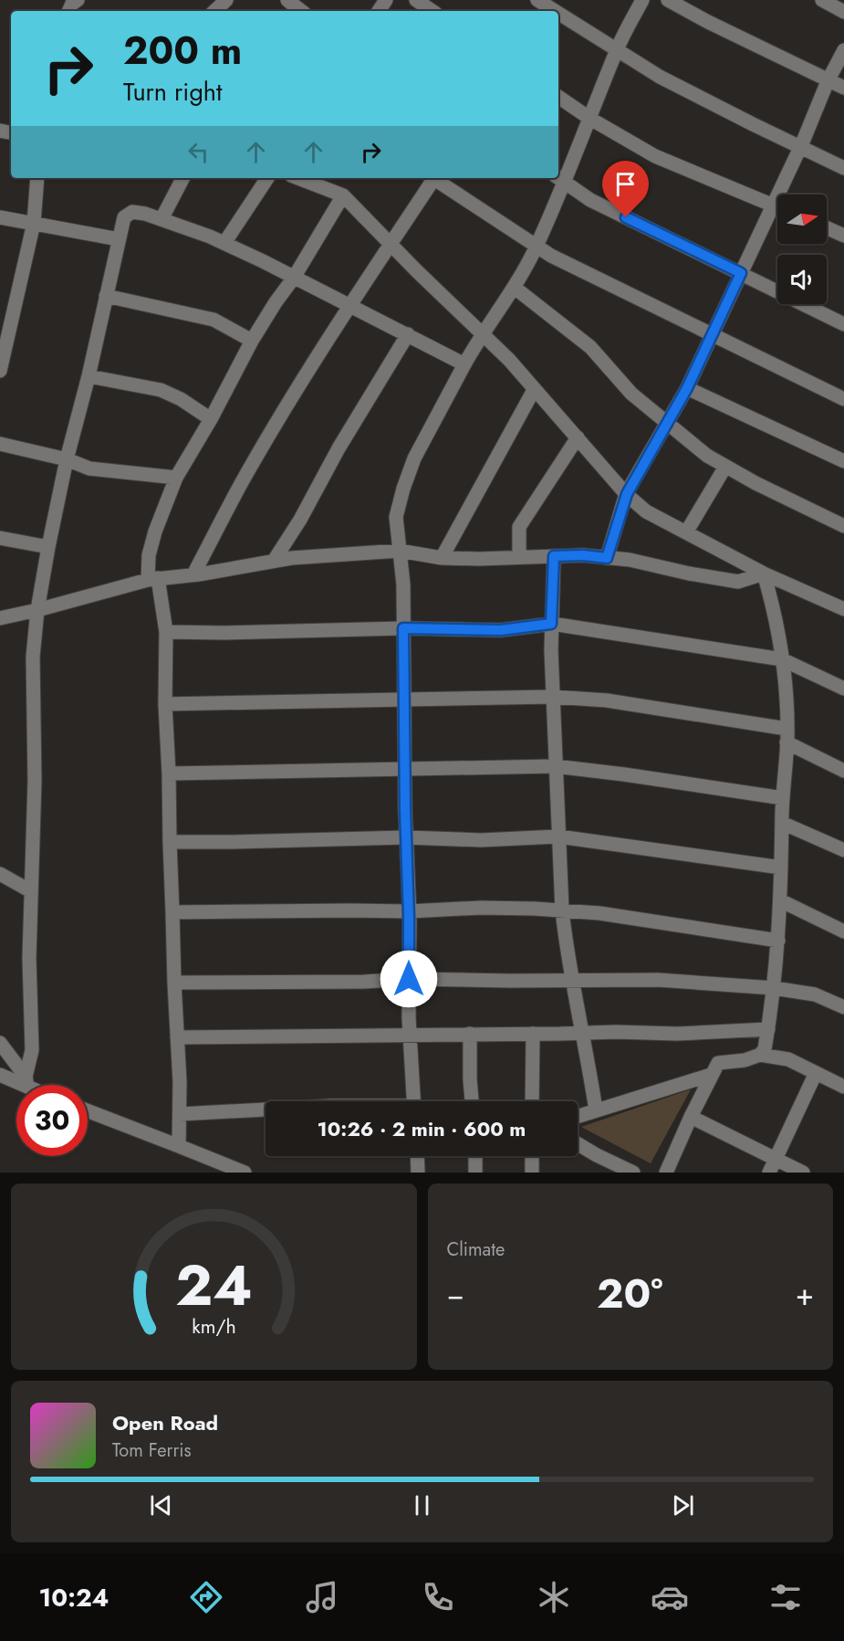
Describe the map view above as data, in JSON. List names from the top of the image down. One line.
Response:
{"north":"right","page":{"turn":["200 m","Turn right"],"limit":"30","trip":"10:26 · 2 min · 600 m","tile":"Climate","heat":["−","20°","+"],"song":["Open Road","Tom Ferris"],"tabs":"10:24","gauge":["24","km/h"]}}
